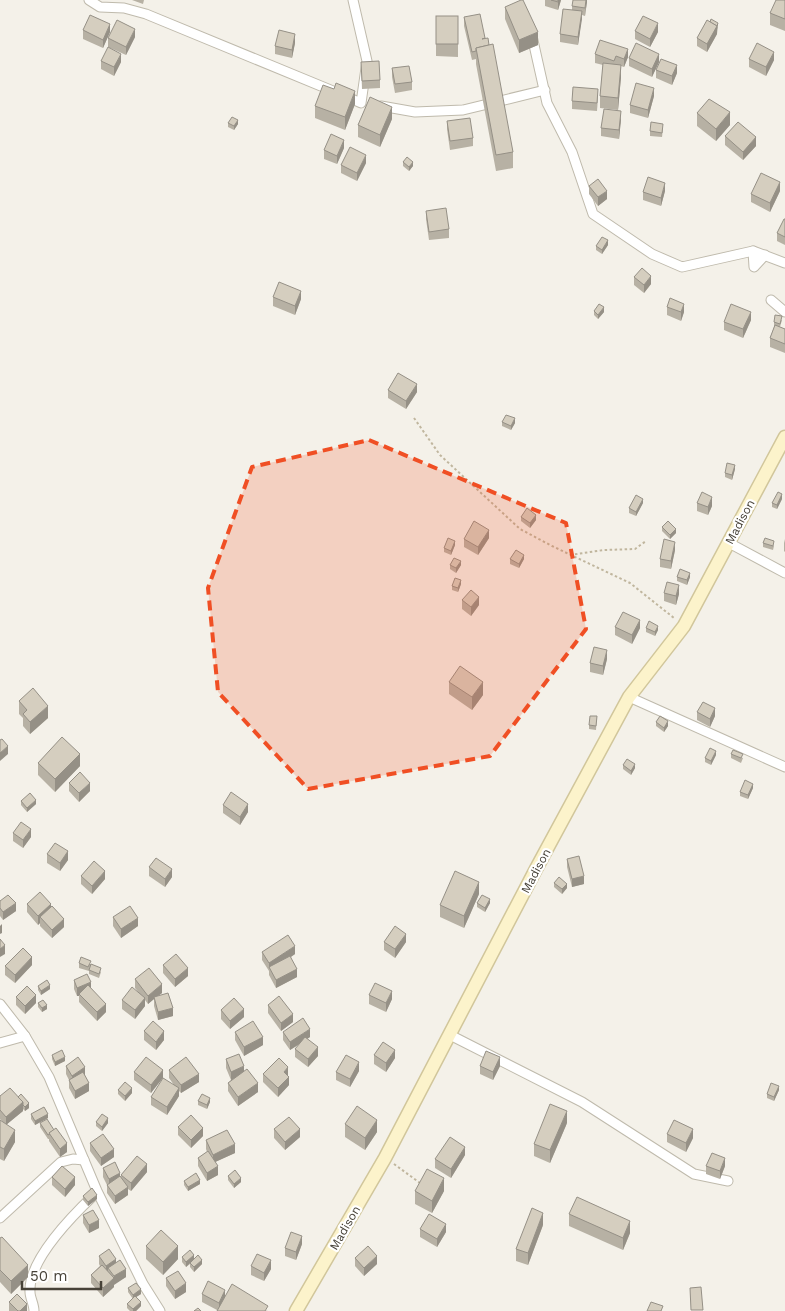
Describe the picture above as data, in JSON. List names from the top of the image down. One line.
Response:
{"streets":{"street":["Madison"]},"scale_bar":"50 m"}
